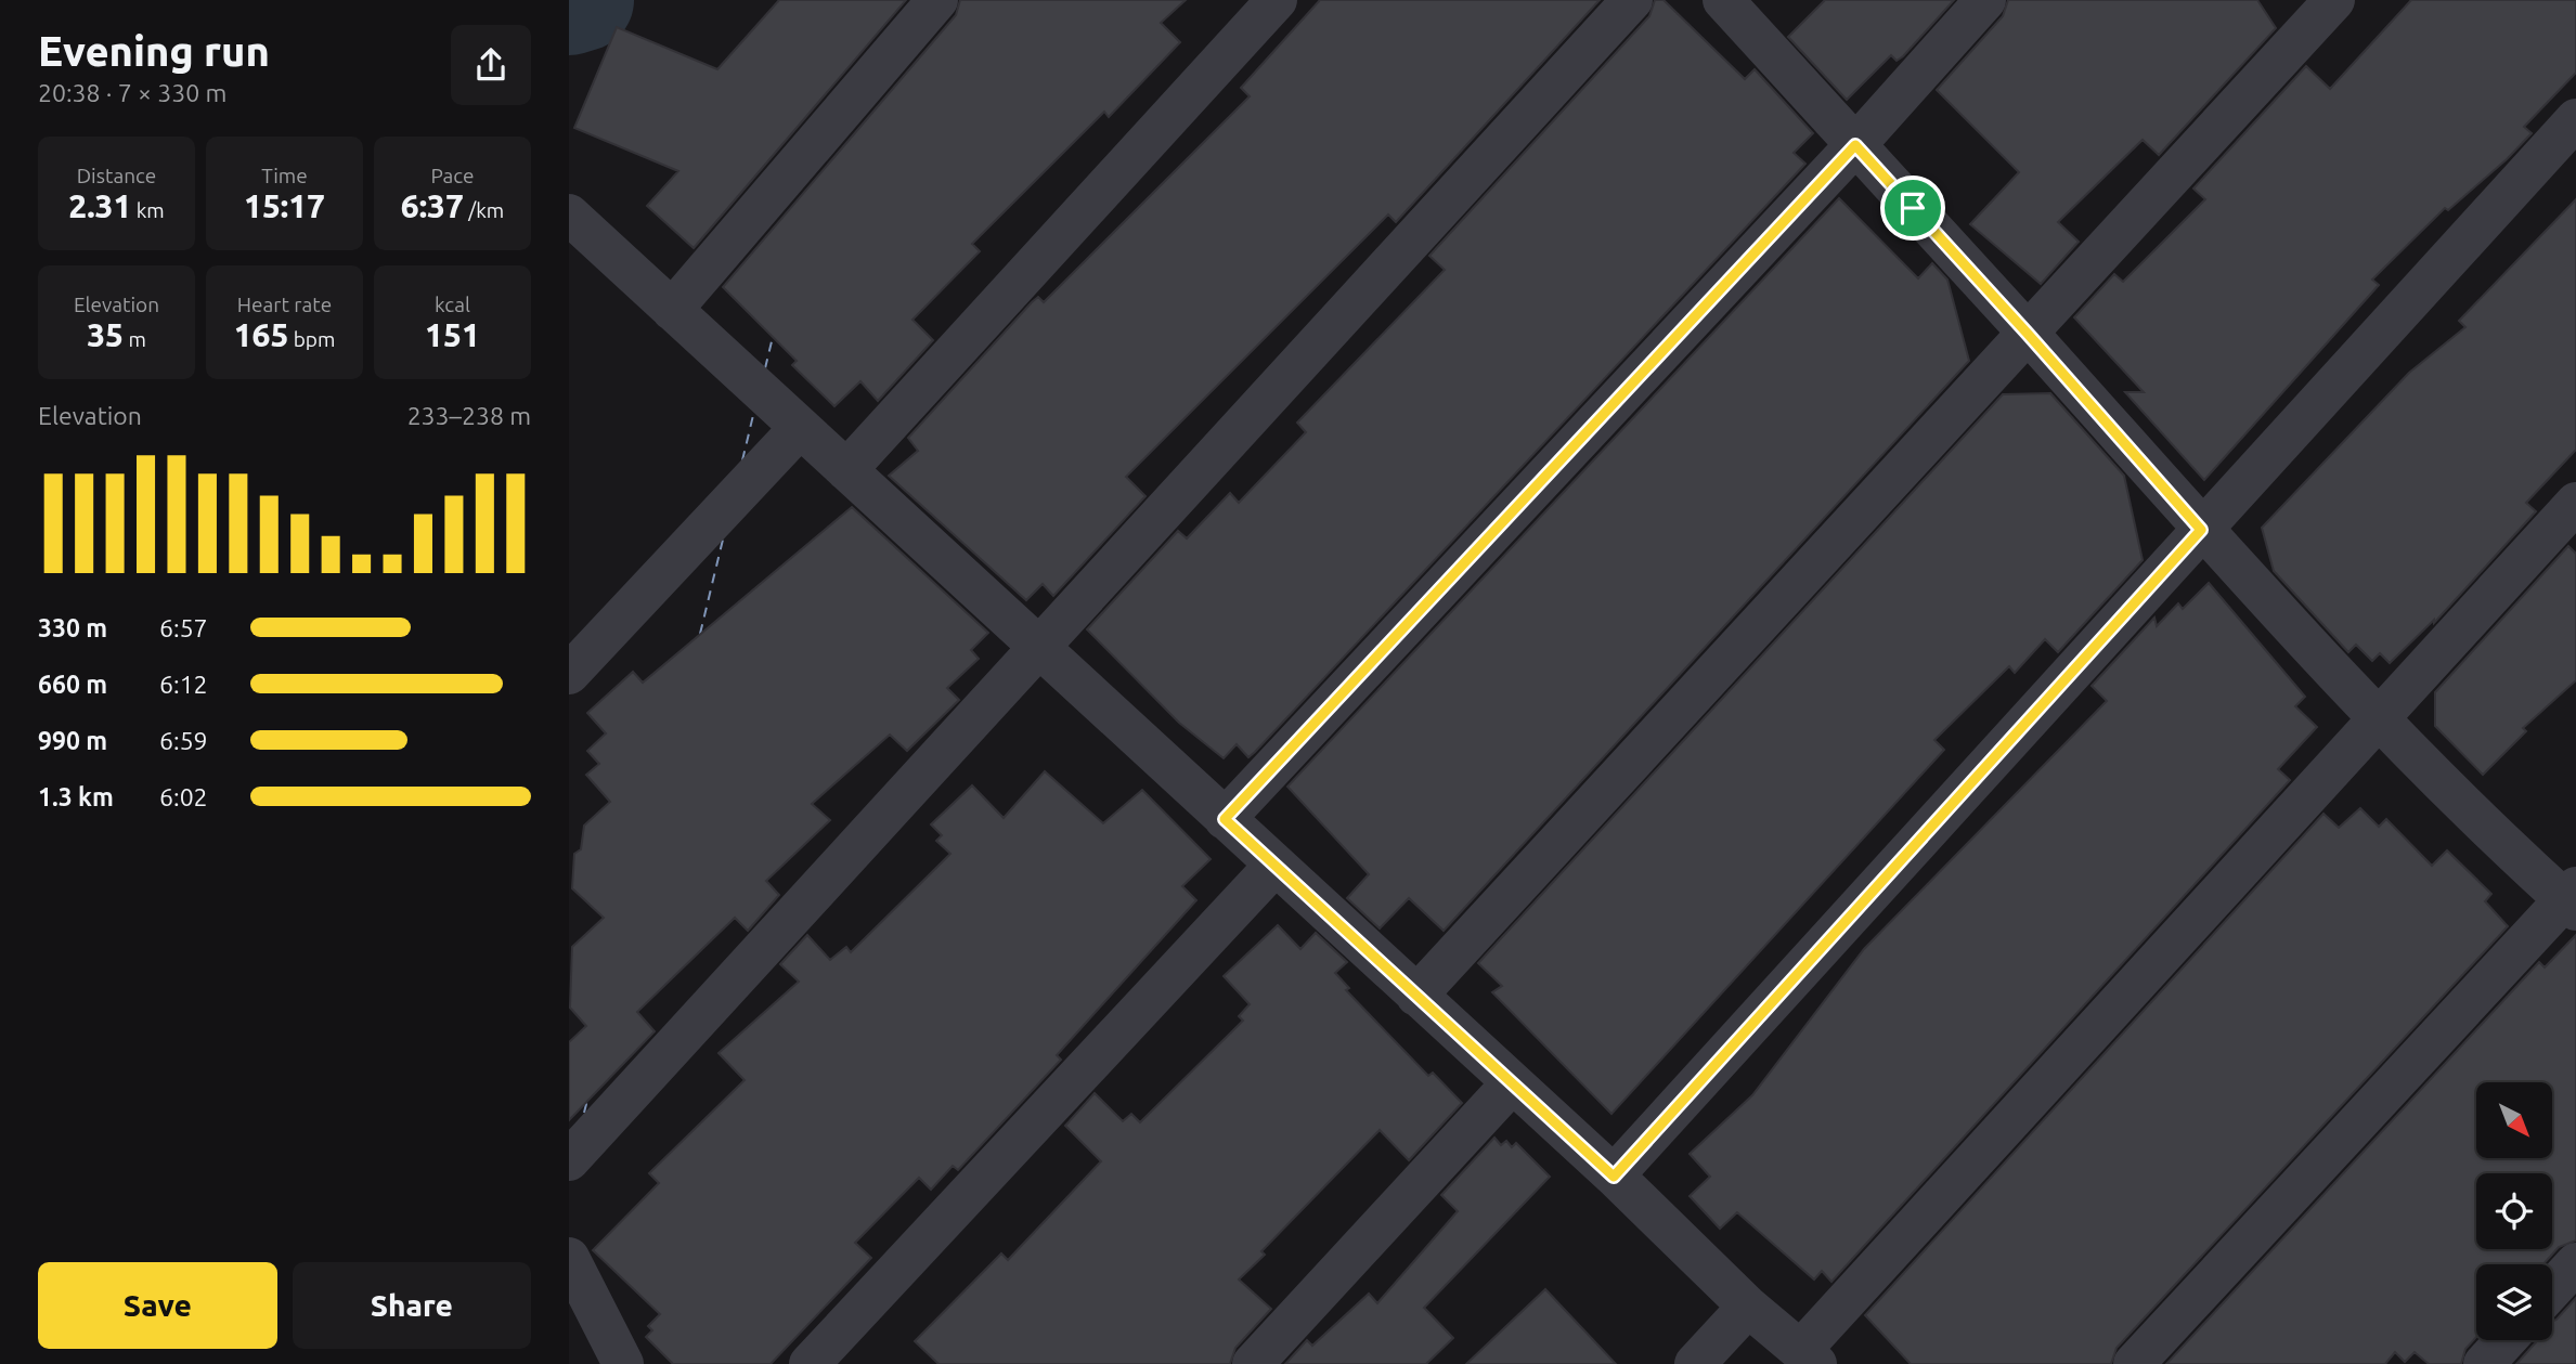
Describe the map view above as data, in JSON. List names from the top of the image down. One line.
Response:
{"north":"bottom right","page":{"heading":["Evening run","20:38 · 7 × 330 m"],"stats":[["Distance","2.31 km"],["Time","15:17"],["Pace","6:37 /km"],["Elevation","35 m"],["Heart rate","165 bpm"],["kcal","151"]],"chart":["Elevation","233–238 m"],"list":[{"name":"330 m","note":"6:57"},{"name":"660 m","note":"6:12"},{"name":"990 m","note":"6:59"},{"name":"1.3 km","note":"6:02"}],"buttons":["Save","Share"]}}
